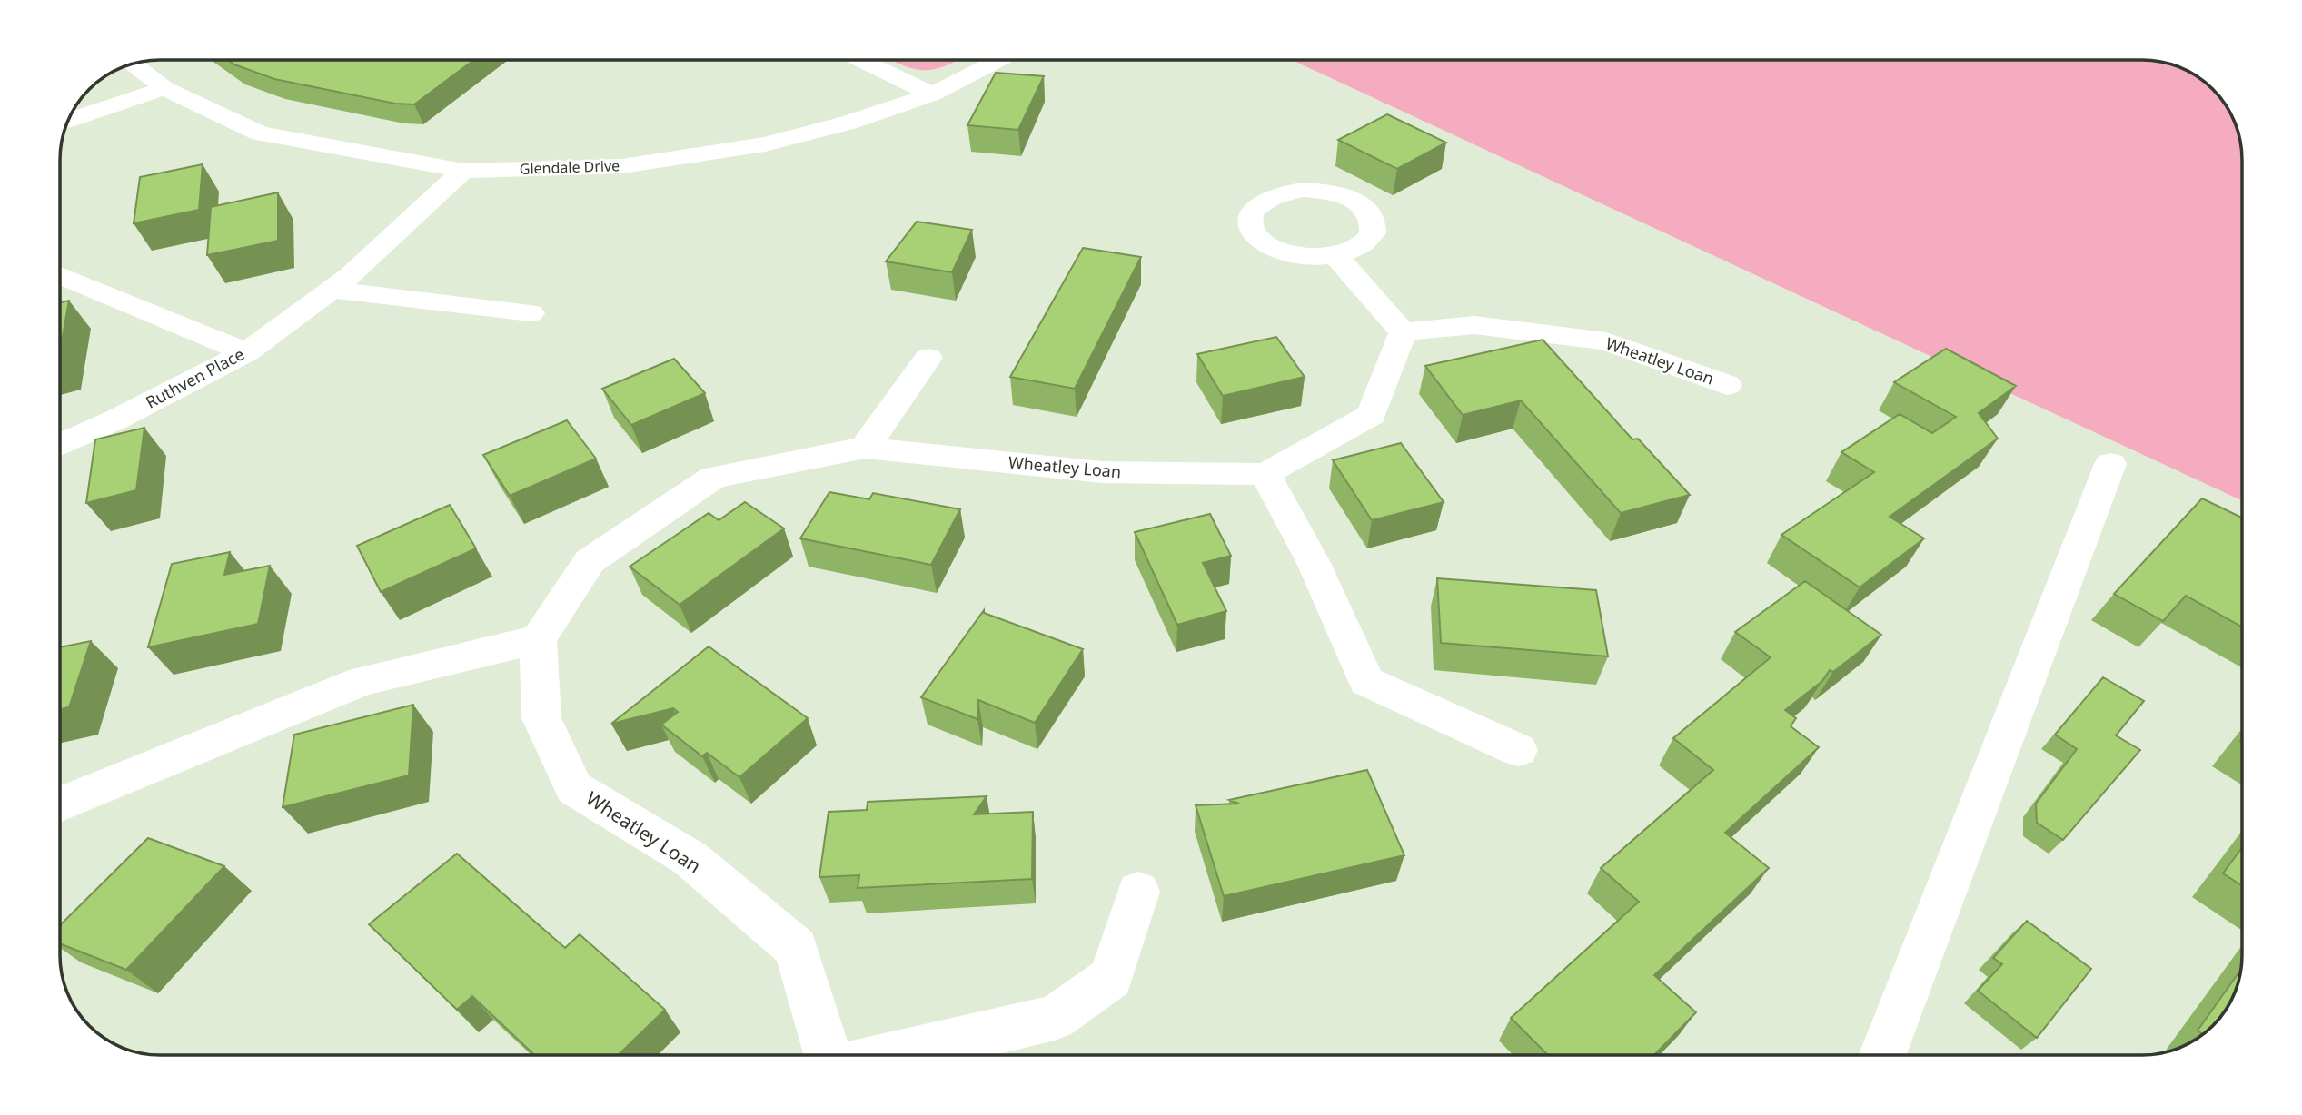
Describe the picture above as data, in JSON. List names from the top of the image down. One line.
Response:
{"streets":{"street":["Glendale Drive","Wheatley Loan","Ruthven Place"]},"crossings":[["Glendale Drive","Ruthven Place"]]}
